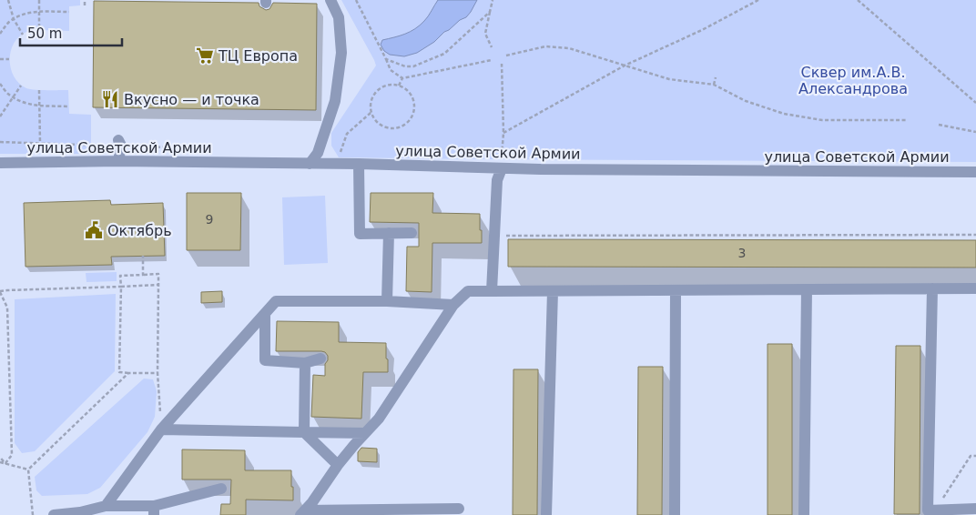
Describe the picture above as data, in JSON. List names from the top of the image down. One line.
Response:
{"streets":{"street":["улица Советской Армии"]},"parks":["Сквер им.А.В. Александрова"],"places":{"supermarket":["ТЦ Европа"],"restaurant":["Вкусно — и точка"],"public building":["Октябрь"]},"house_numbers":["9","3"],"scale_bar":"50 m"}
